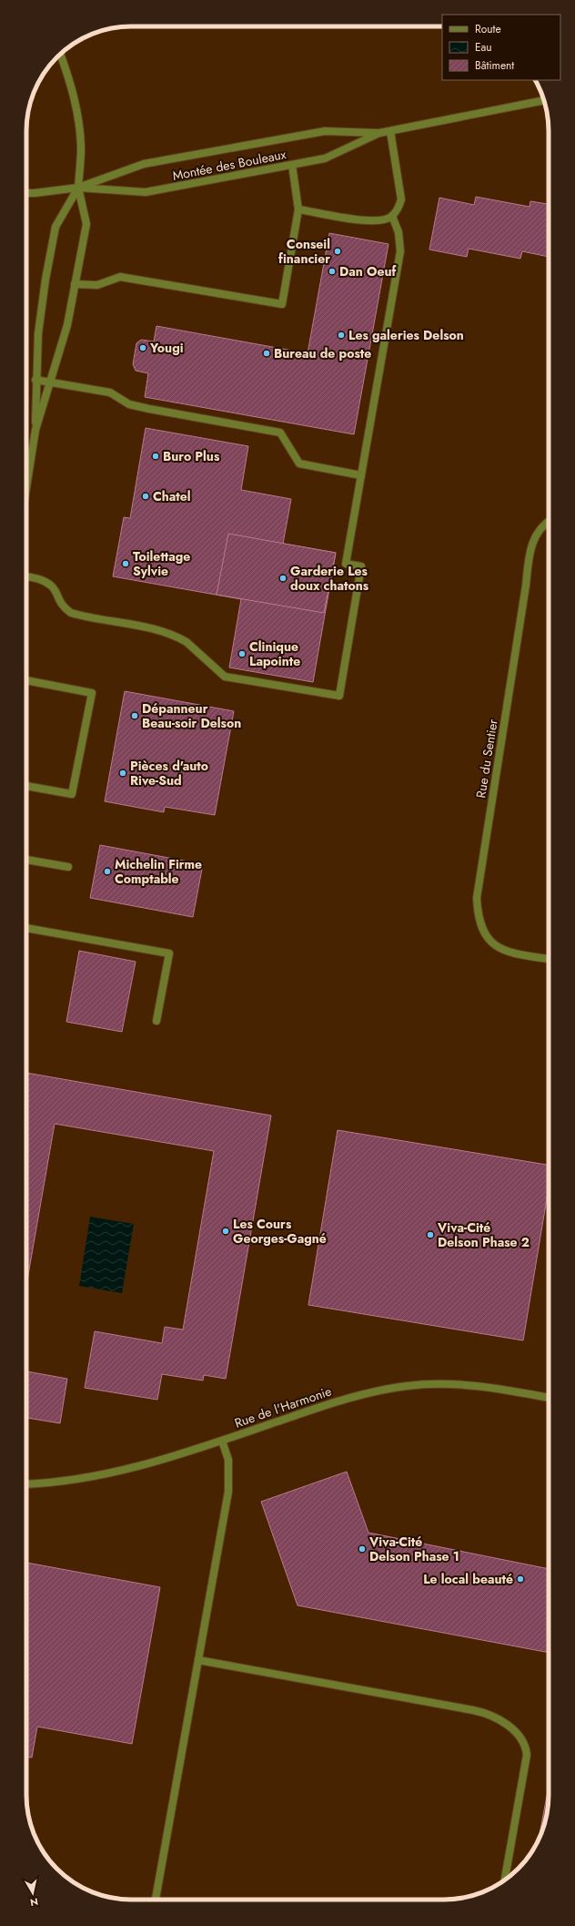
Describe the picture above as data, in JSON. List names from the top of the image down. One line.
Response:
{"streets":{"street":["Montée des Bouleaux","Rue du Sentier","Rue de l'Harmonie"]},"places":["Conseil financier","Dan Oeuf","Les galeries Delson","Yougi","Bureau de poste","Buro Plus","Chatel","Toilettage Sylvie","Garderie Les doux chatons","Clinique Lapointe","Dépanneur Beau-soir Delson","Pièces d'auto Rive-Sud","Michelin Firme Comptable","Les Cours Georges-Gagné","Viva-Cité Delson Phase 2","Viva-Cité Delson Phase 1","Le local beauté"],"legend":["Route","Eau","Bâtiment"],"north":"bottom"}
